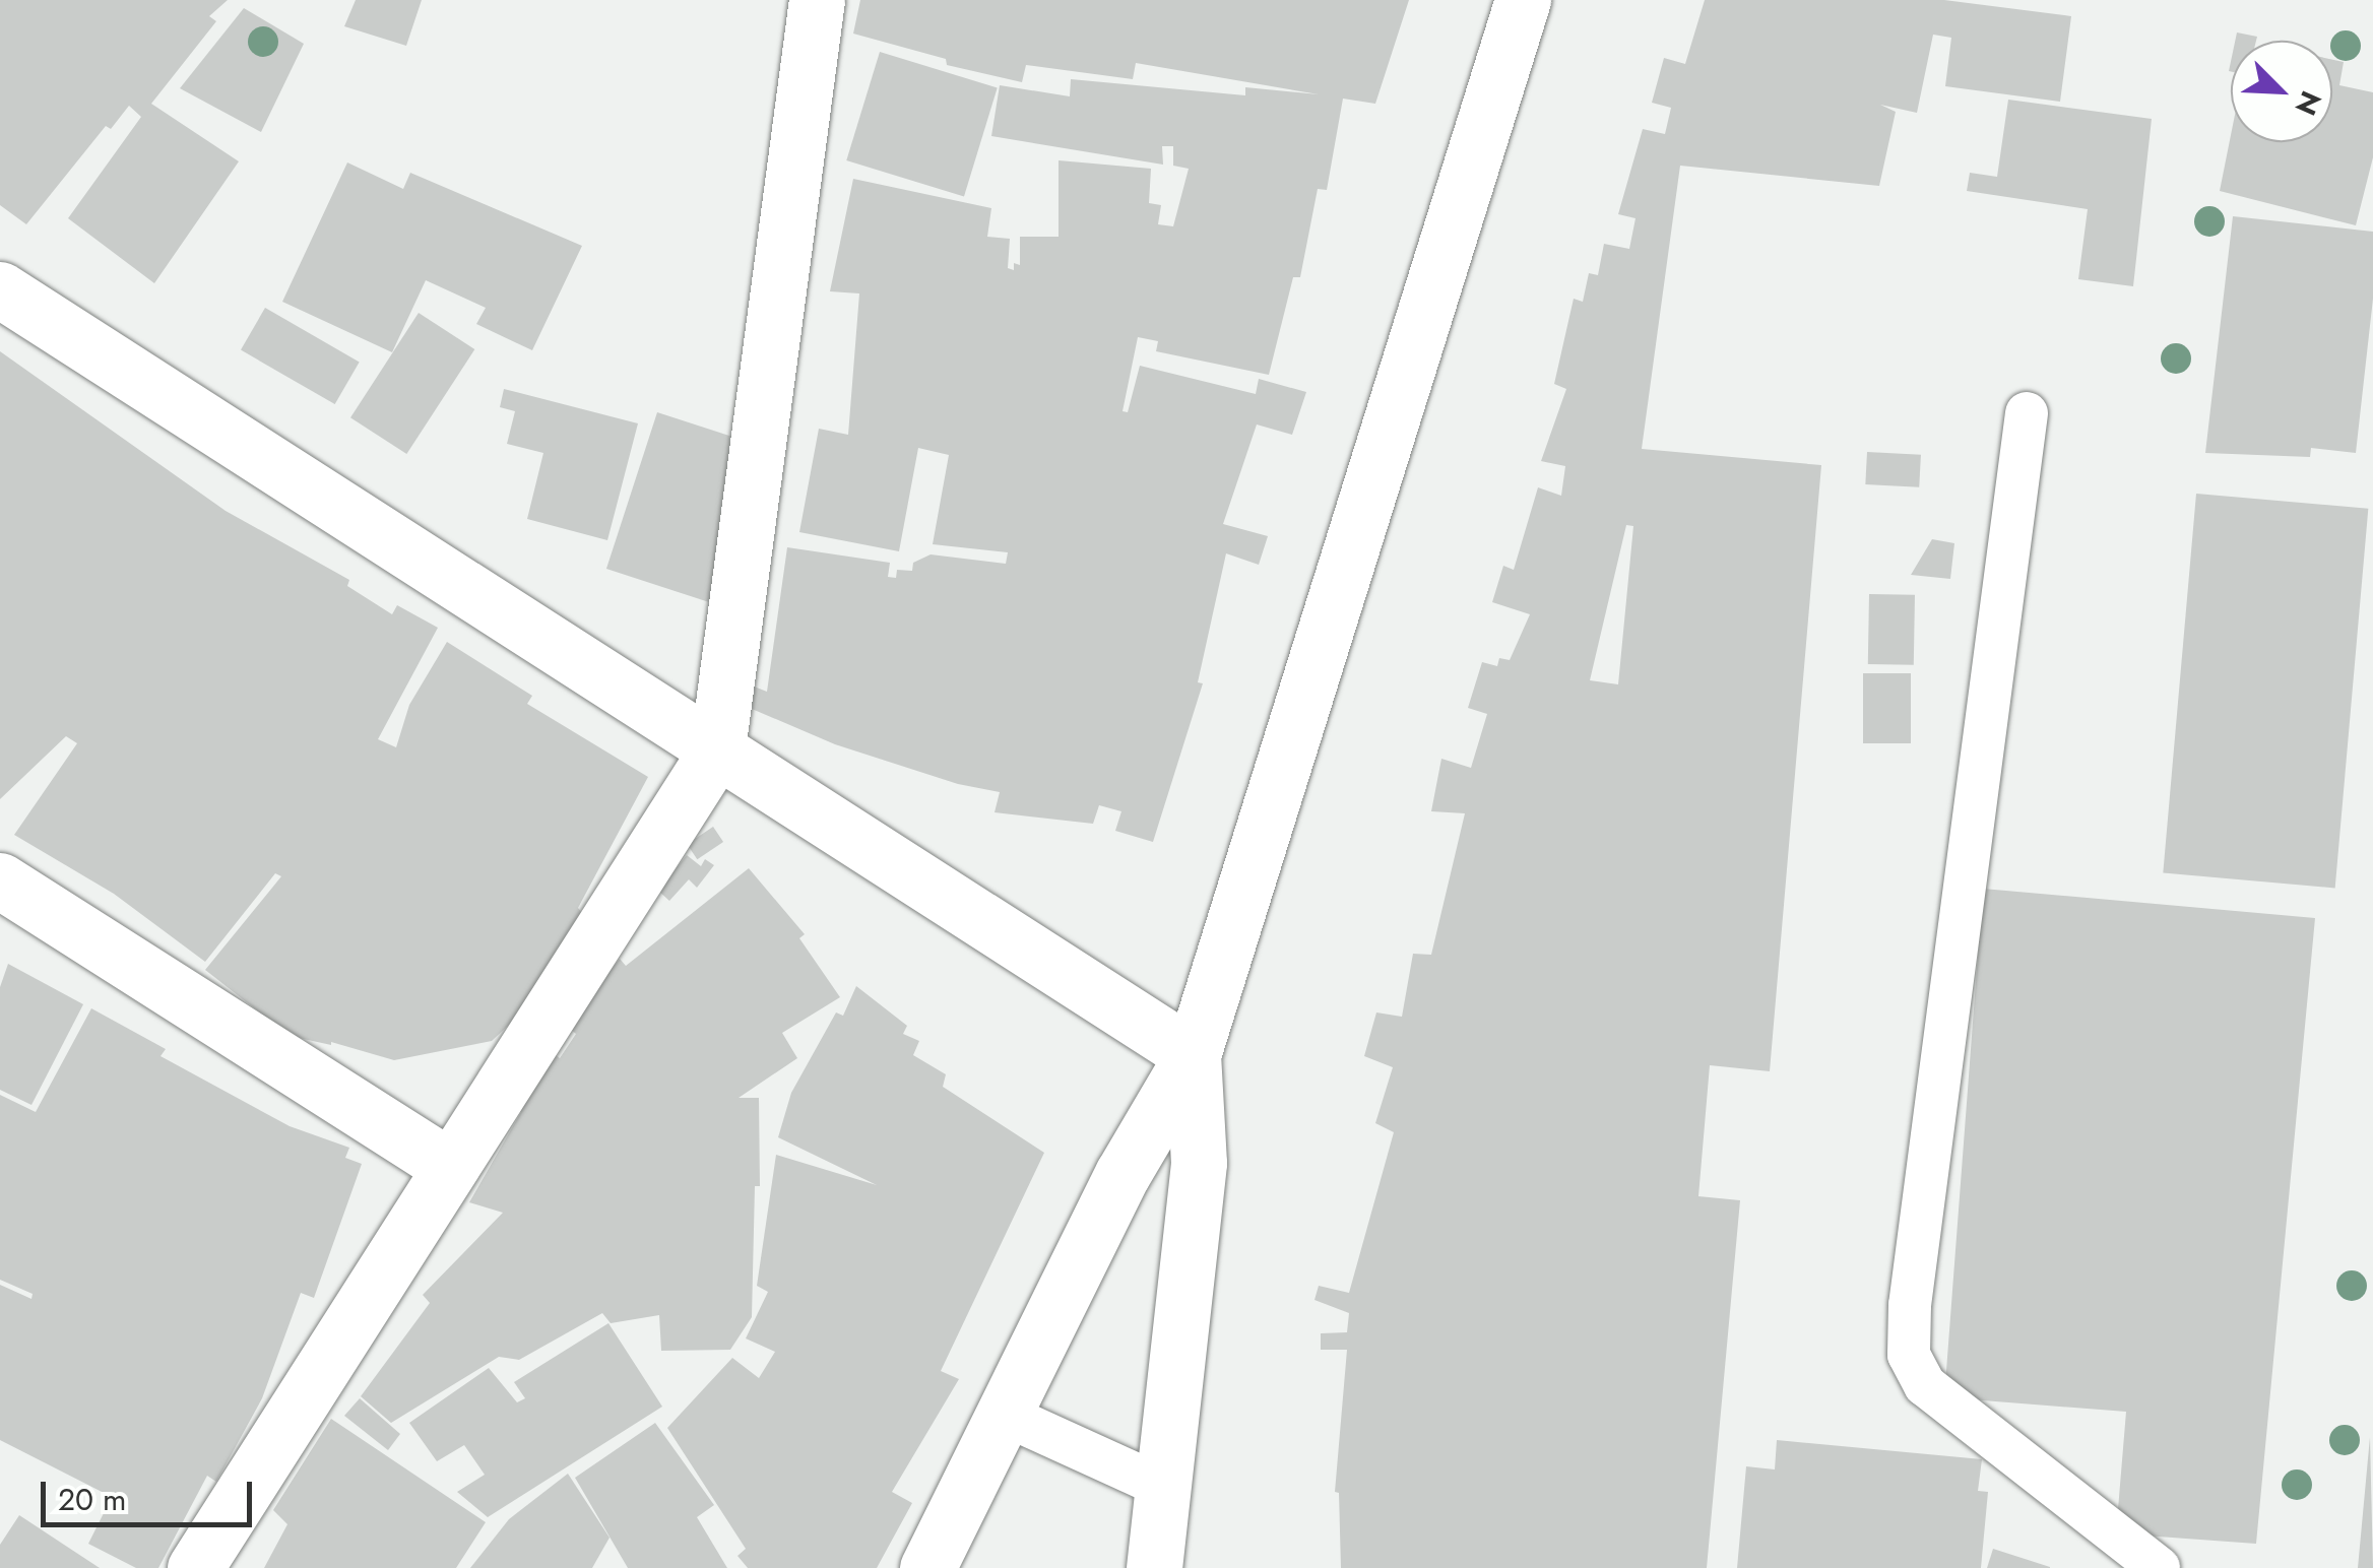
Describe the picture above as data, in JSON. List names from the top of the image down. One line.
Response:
{"scale_bar":"20 m","north":"bottom right"}
